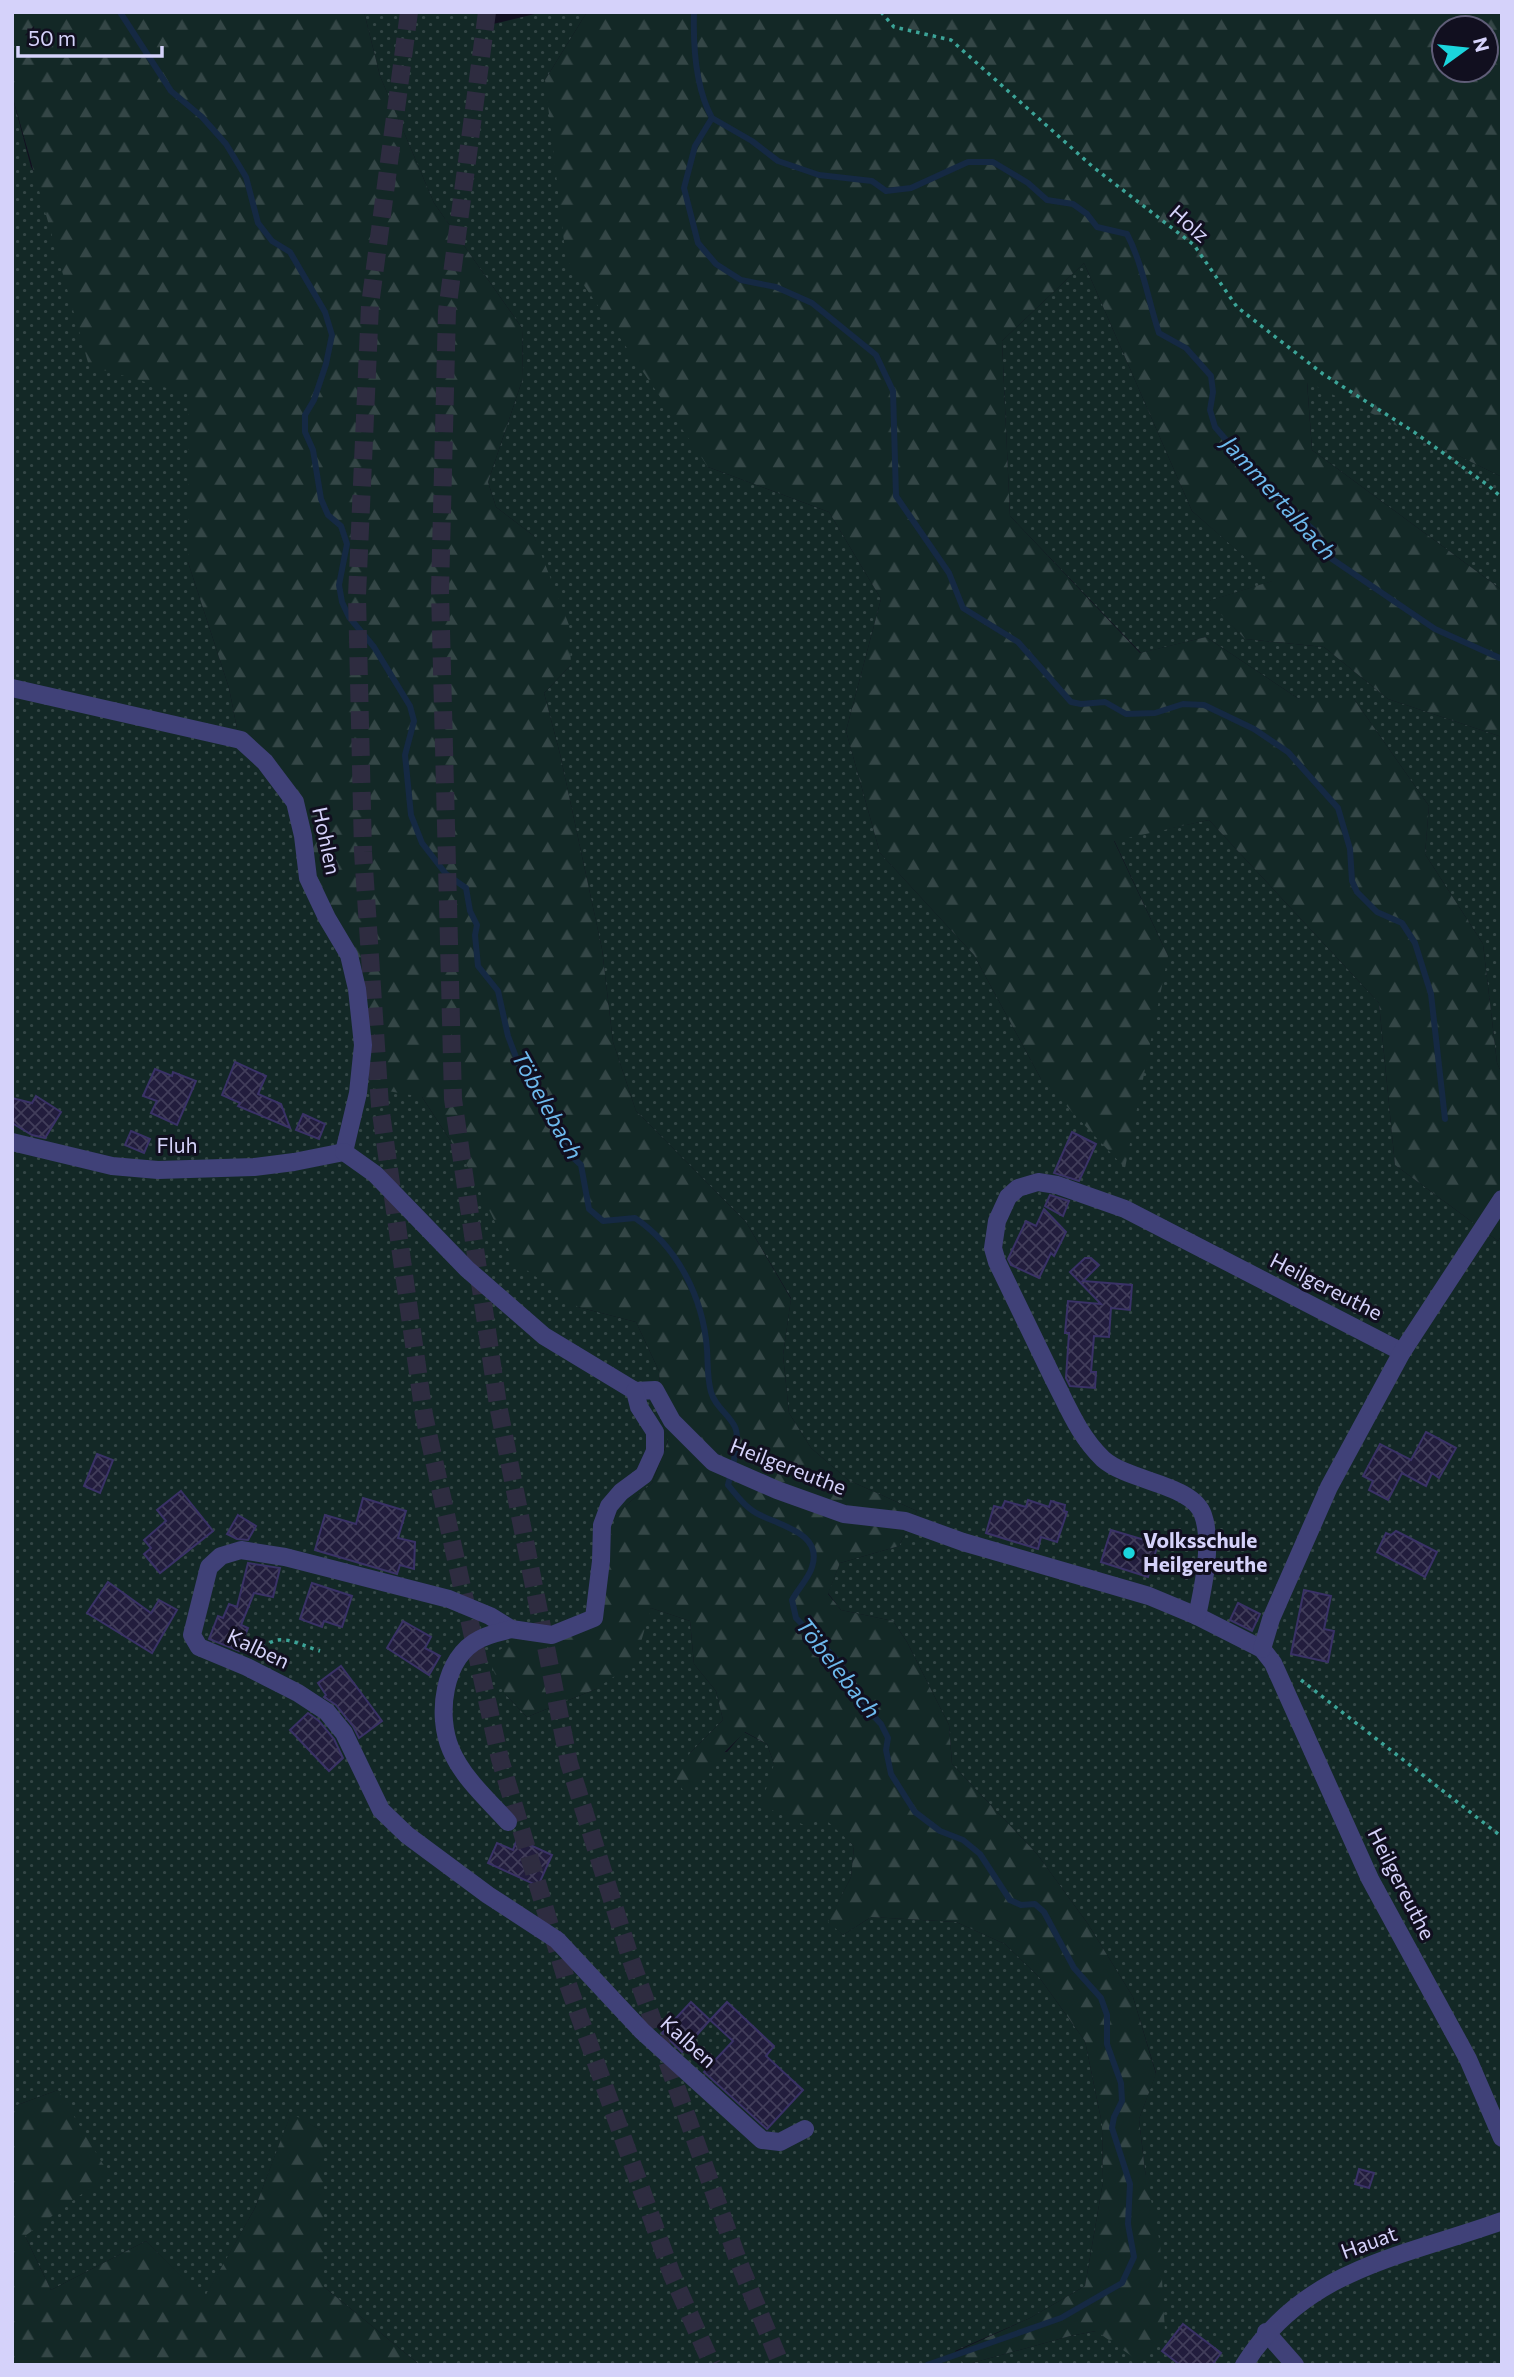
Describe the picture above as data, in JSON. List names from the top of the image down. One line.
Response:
{"streets":{"street":["Hohlen","Fluh","Heilgereuthe","Kalben","Hauat"],"path":["Holz"]},"crossings":[["Hohlen","Fluh"],["Hohlen","Heilgereuthe"],["Fluh","Heilgereuthe"],["Heilgereuthe","Kalben"]],"water":["Jammertalbach","Töbelebach"],"places":["Volksschule Heilgereuthe"],"scale_bar":"50 m","north":"right"}
